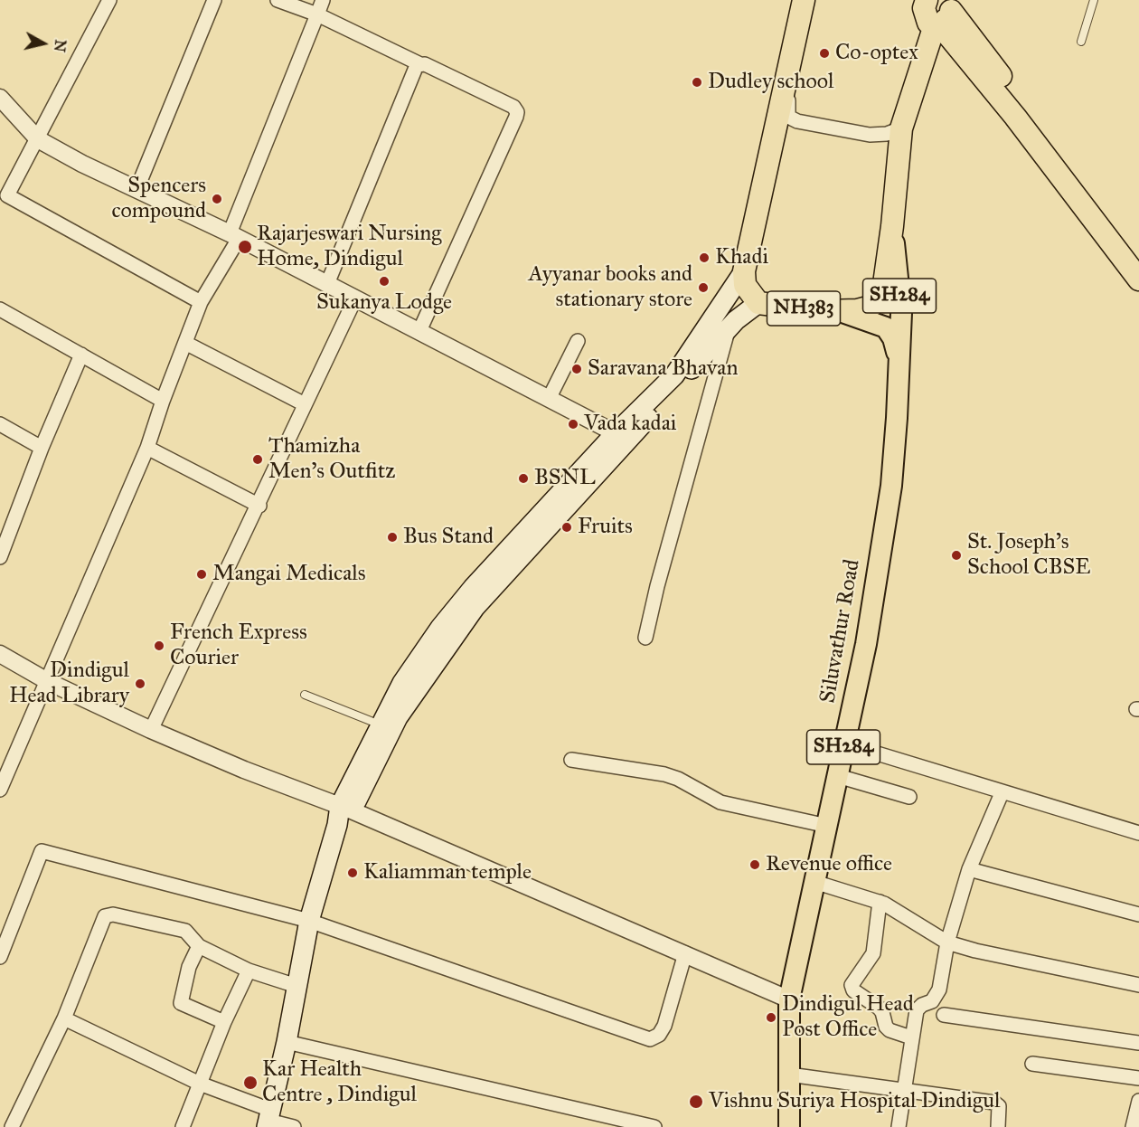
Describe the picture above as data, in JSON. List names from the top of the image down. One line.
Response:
{"streets":{"highway":["NH383"],"main road":["SH284","Siluvathur Road"]},"crossings":[["NH383","Siluvathur Road"]],"places":["Co-optex","Dudley school","Spencers compound","Rajarjeswari Nursing Home, Dindigul","Khadi","Sukanya Lodge","Ayyanar books and stationary store","Saravana Bhavan","Vada kadai","Thamizha Men's Outfitz","BSNL","Fruits","Bus Stand","St. Joseph's School CBSE","Mangai Medicals","French Express Courier","Dindigul Head Library","Revenue office","Kaliamman temple","Dindigul Head Post Office","Kar Health Centre , Dindigul","Vishnu Suriya Hospital Dindigul"],"north":"right"}
